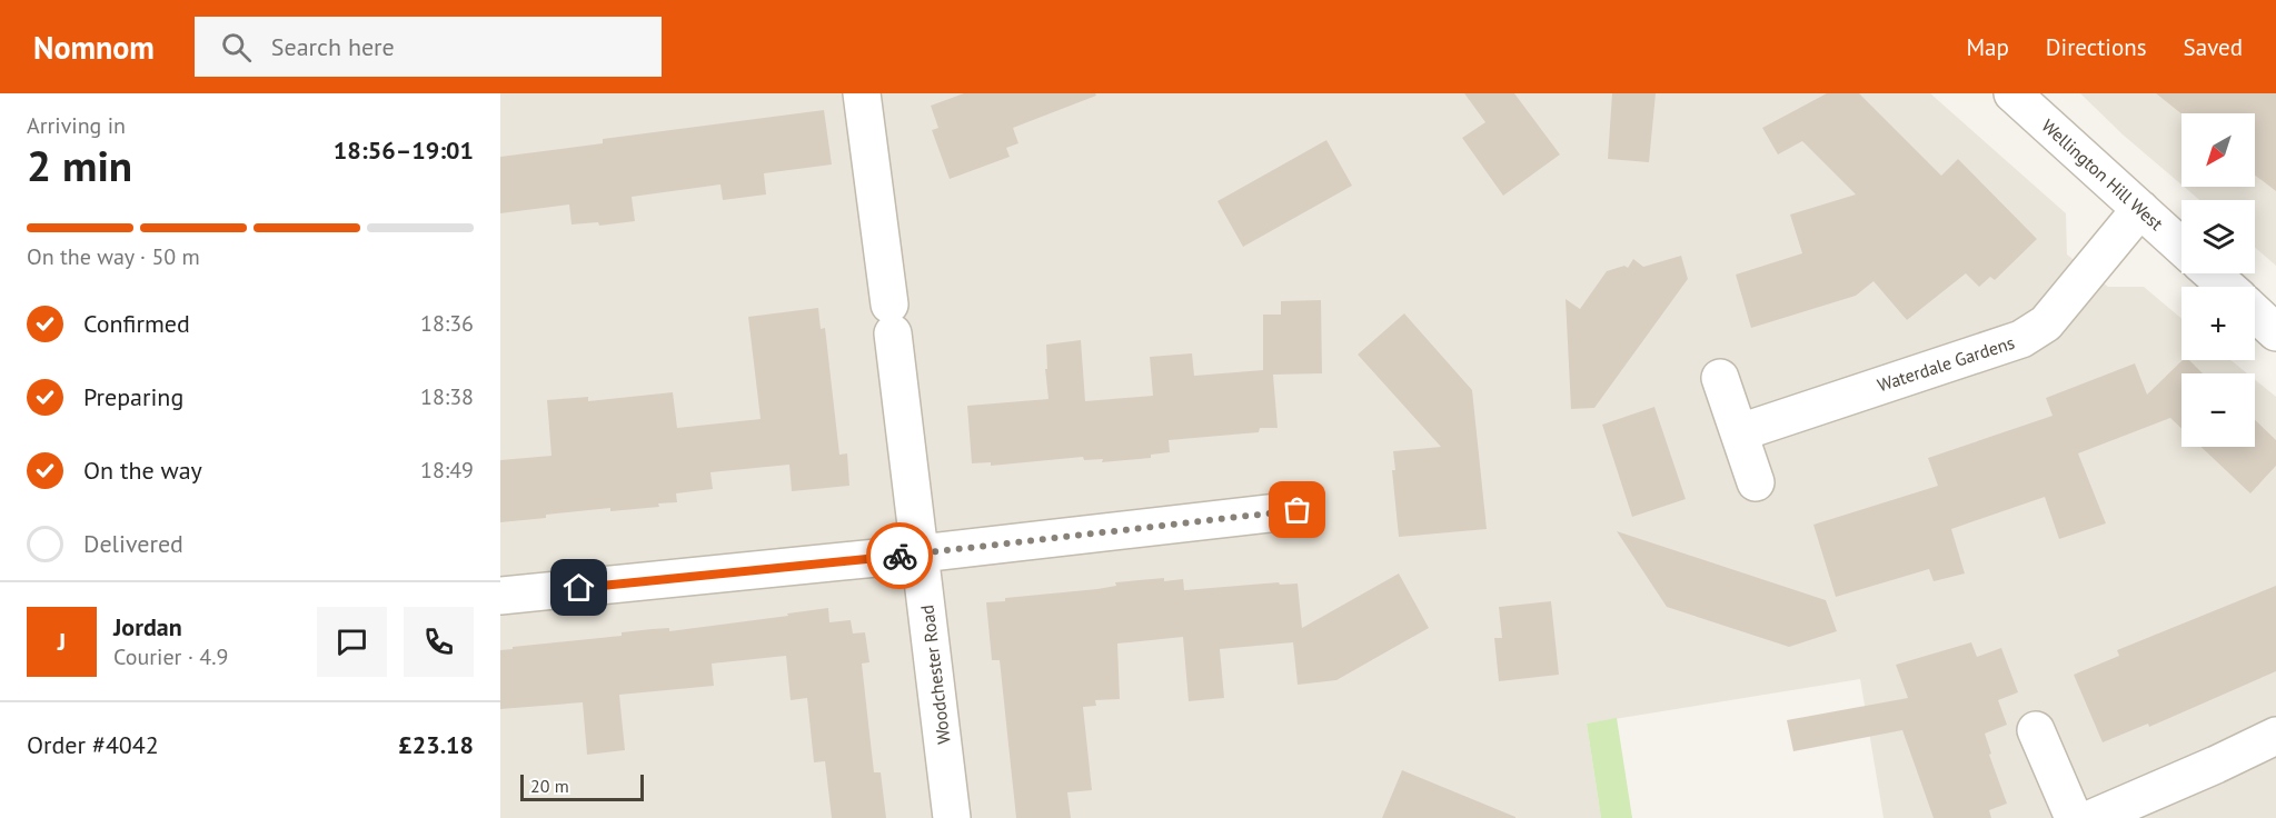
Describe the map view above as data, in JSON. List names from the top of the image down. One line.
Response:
{"streets":{"street":["Wellington Hill West","Waterdale Gardens","Woodchester Road"]},"crossings":[["Wellington Hill West","Waterdale Gardens"]],"scale_bar":"20 m","north":"bottom left","page":{"header":"Nomnom","search":"Search here","nav":["Map","Directions","Saved"],"heading":["2 min","Arriving in","18:56–19:01"],"panel":["Jordan","Courier · 4.9","Order #4042","£23.18"],"map_buttons":["+","−"],"bar":"On the way · 50 m","list":[["Confirmed","18:36"],["Preparing","18:38"],["On the way","18:49"],"Delivered"],"round":"J","scale":"20 m"}}
